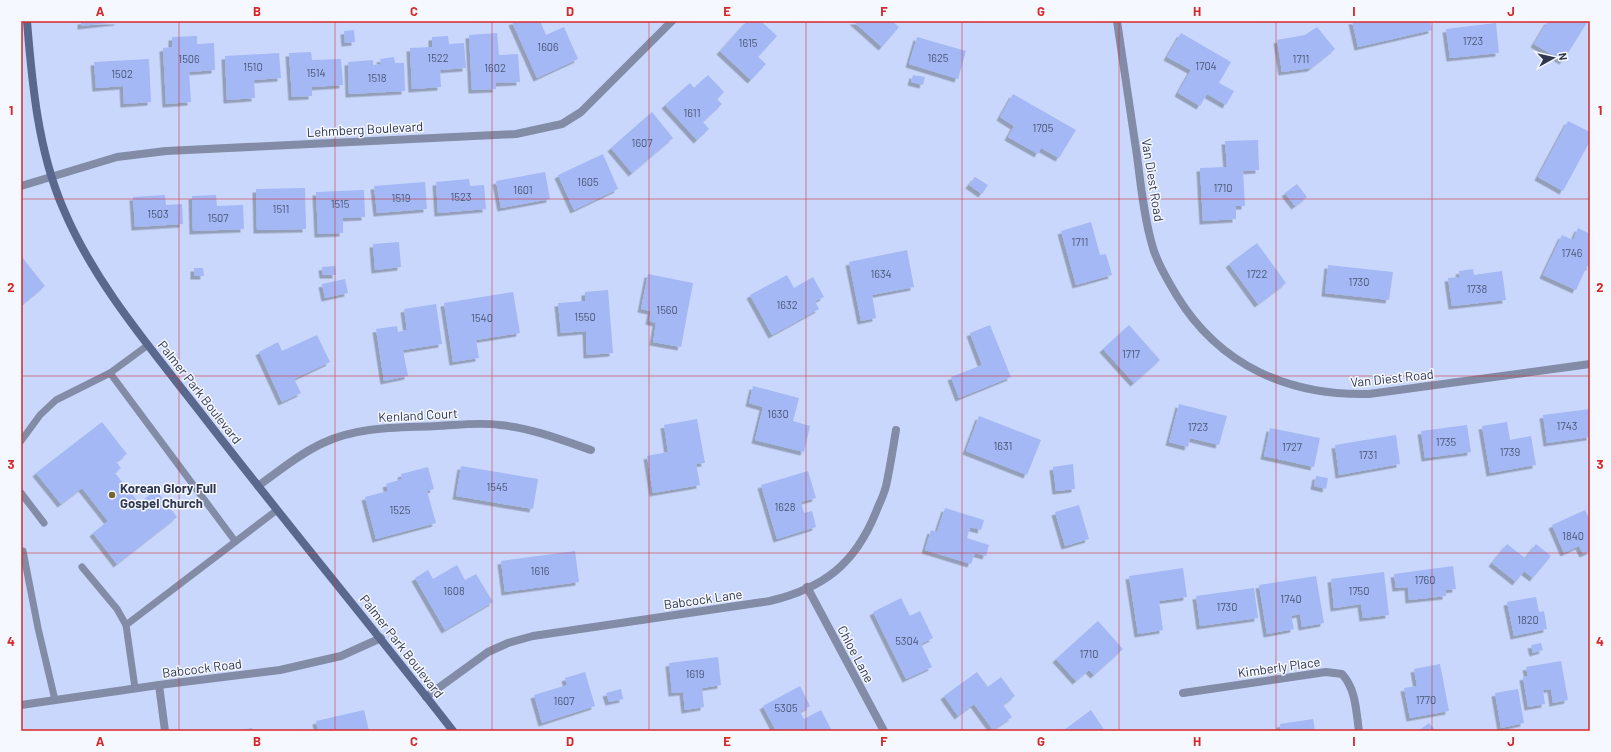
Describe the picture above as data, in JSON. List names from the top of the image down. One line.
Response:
{"streets":{"main road":["Palmer Park Boulevard"],"street":["Lehmberg Boulevard","Van Diest Road","Kenland Court","Babcock Lane","Chloe Lane","Kimberly Place","Babcock Road"]},"crossings":[["Lehmberg Boulevard","Palmer Park Boulevard"],["Palmer Park Boulevard","Kenland Court"],["Palmer Park Boulevard","Babcock Lane"],["Palmer Park Boulevard","Babcock Road"],["Babcock Lane","Chloe Lane"]],"places":["Korean Glory Full Gospel Church"],"house_numbers":["1723","1615","1606","1522","1625","1506","1711","1704","1510","1602","1514","1502","1518","1611","1705","1607","1605","1710","1601","1523","1519","1515","1511","1503","1507","1711","1746","1634","1722","1730","1738","1632","1560","1550","1540","1717","1630","1743","1723","1735","1631","1727","1739","1731","1545","1628","1525","1840","1616","1760","1608","1750","1740","1730","1820","5304","1710","1619","1770","1607","5305"],"north":"right","grid":{"columns":["A","B","C","D","E","F","G","H","I","J"],"rows":["1","2","3","4"]}}
